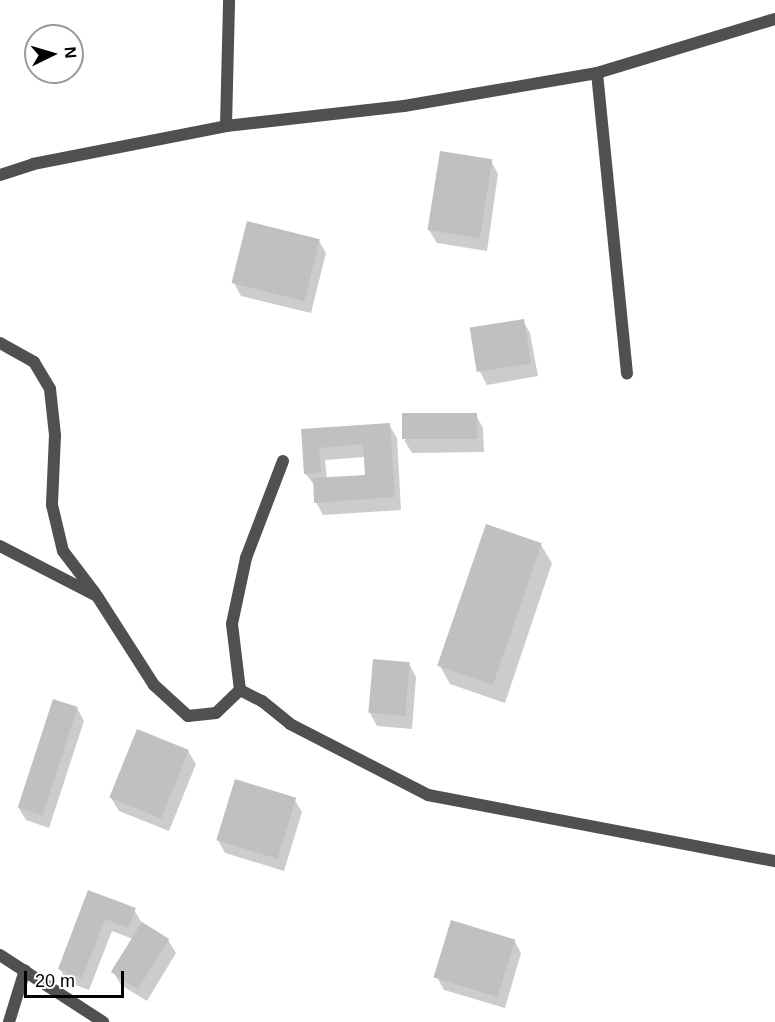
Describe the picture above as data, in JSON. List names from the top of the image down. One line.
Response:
{"scale_bar":"20 m","north":"right"}
